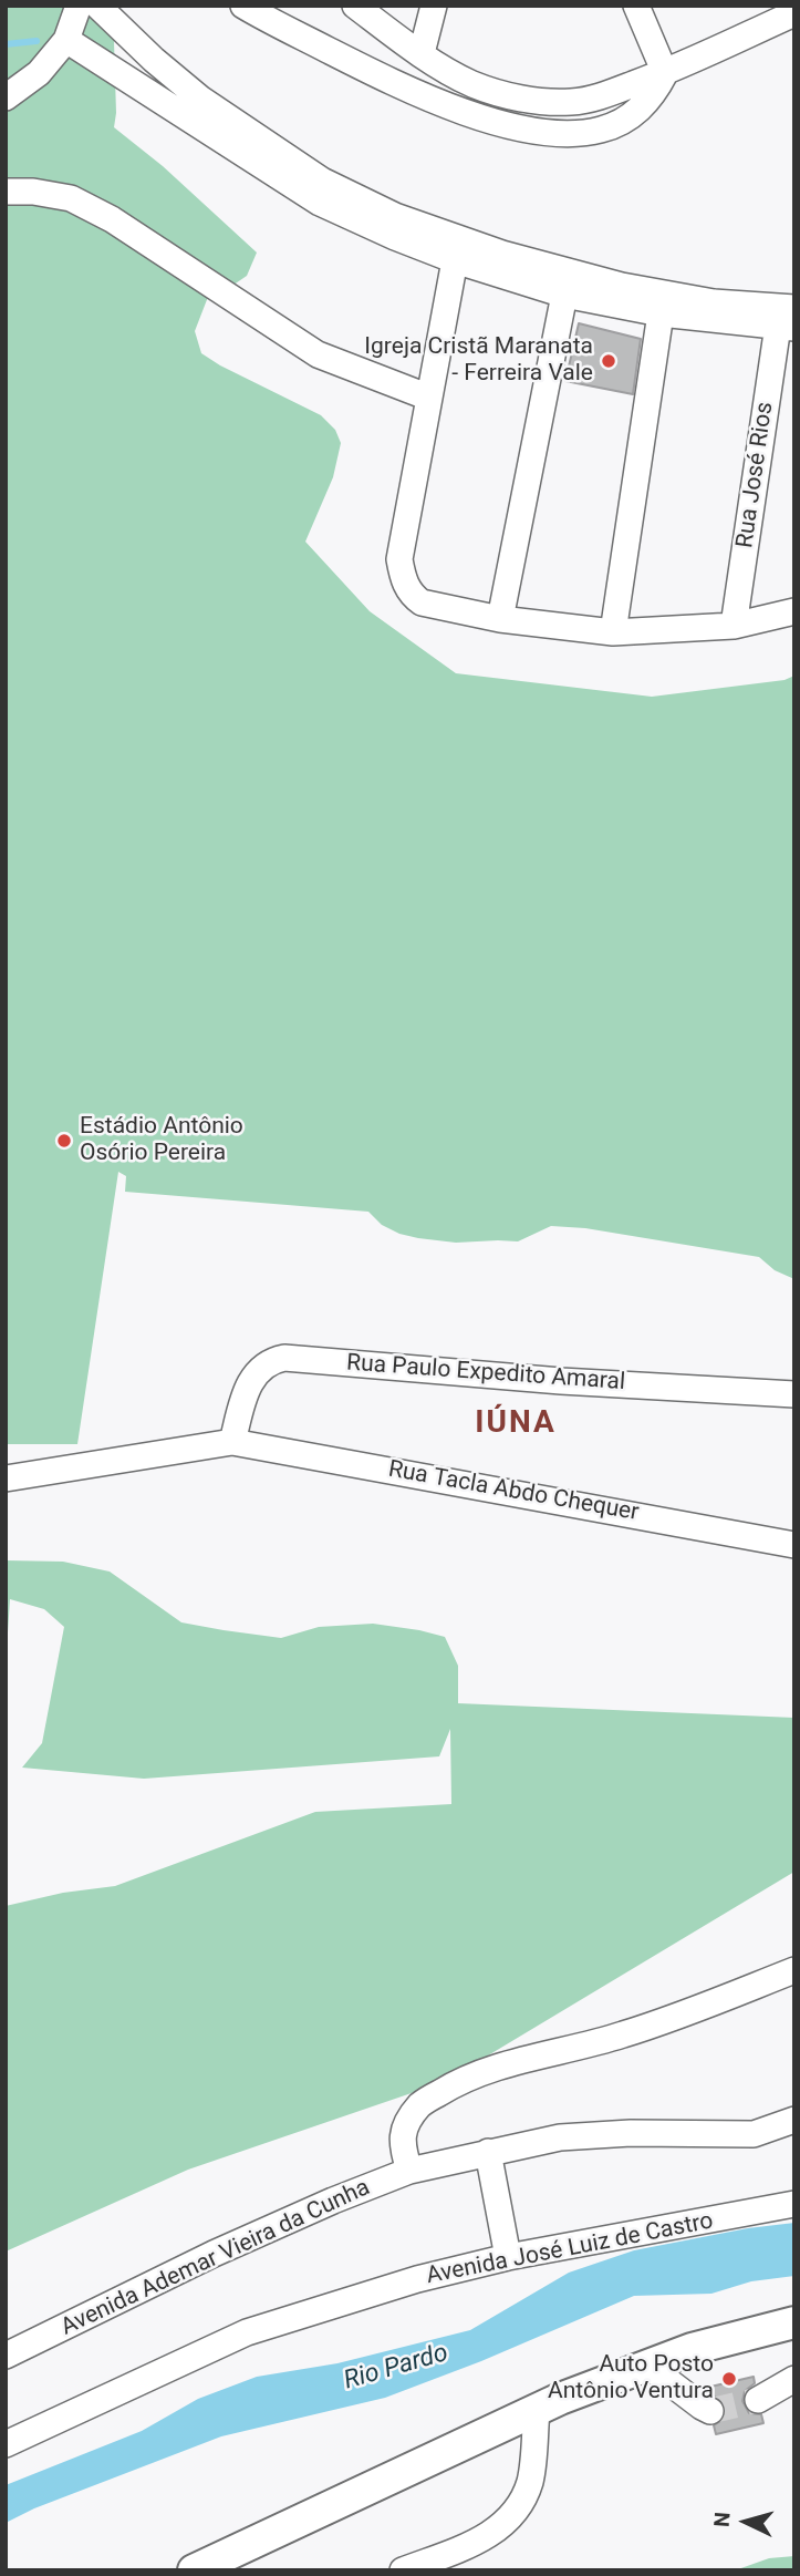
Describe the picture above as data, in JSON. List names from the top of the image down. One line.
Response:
{"streets":{"street":["Rua José Rios","Rua Paulo Expedito Amaral","Rua Tacla Abdo Chequer","Avenida José Luiz de Castro","Avenida Ademar Vieira da Cunha"]},"crossings":[["Rua Paulo Expedito Amaral","Rua Tacla Abdo Chequer"]],"districts":["IÚNA"],"water":["Rio Pardo"],"places":["Igreja Cristã Maranata - Ferreira Vale","Estádio Antônio Osório Pereira","Auto Posto Antônio Ventura"],"north":"left"}
